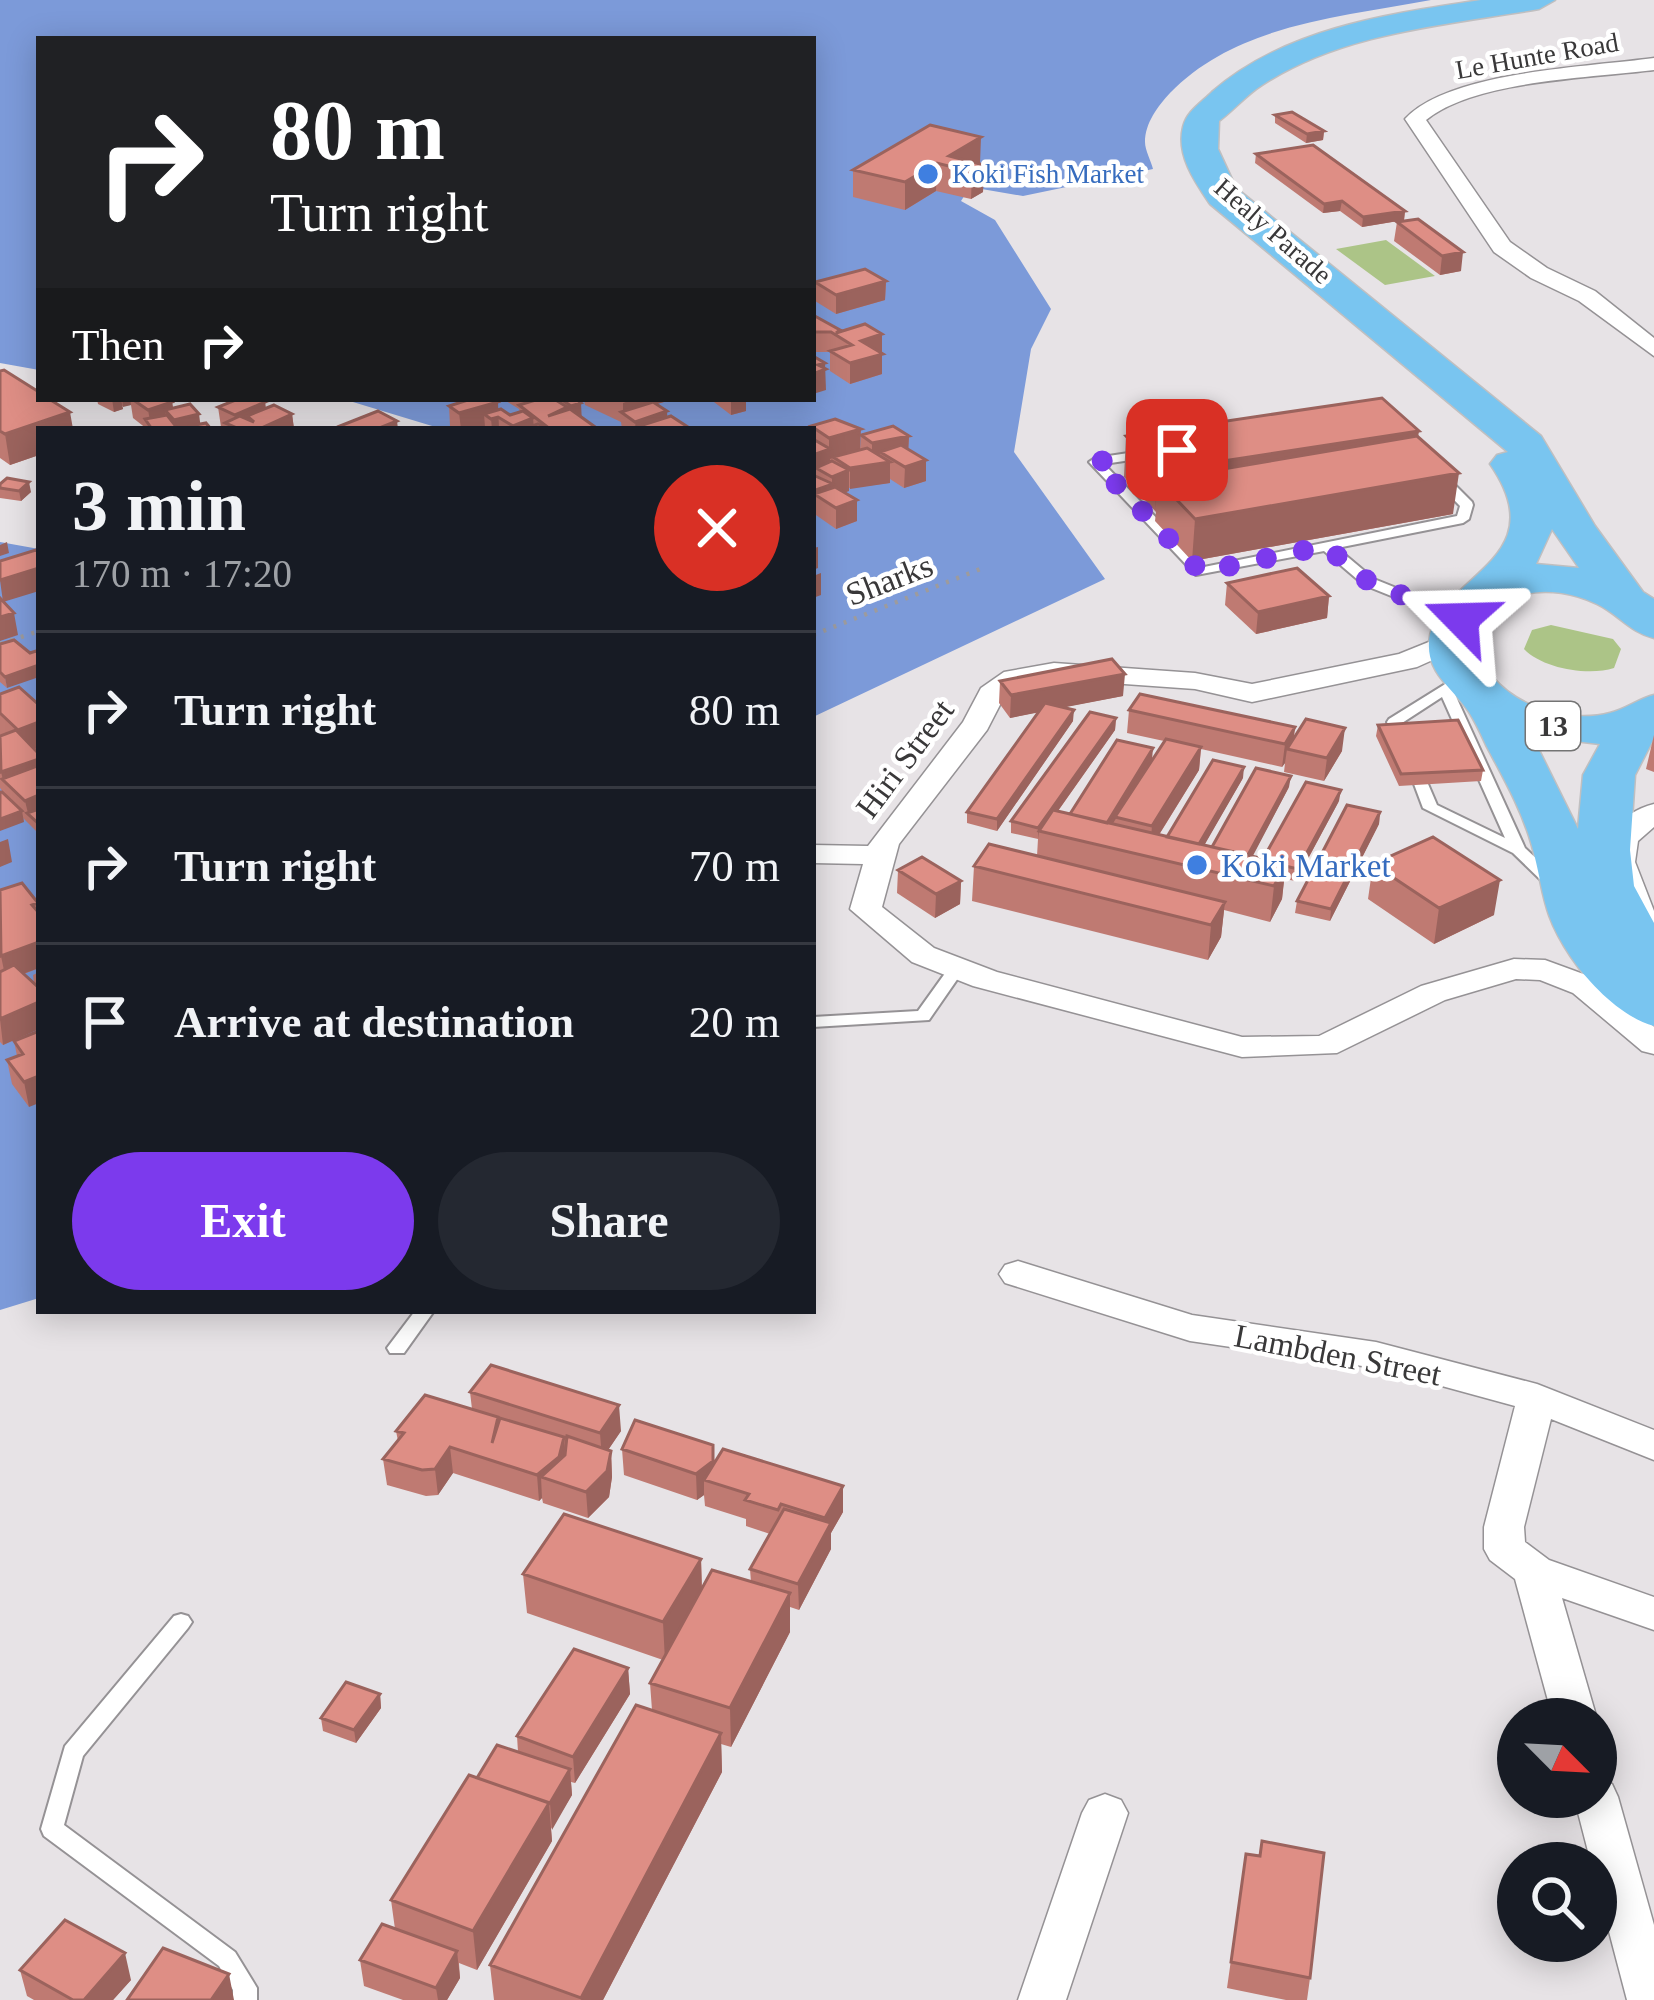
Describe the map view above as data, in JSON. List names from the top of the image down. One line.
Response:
{"streets":{"highway":["Healy Parade","13"],"street":["Le Hunte Road","Hiri Street","Lambden Street"],"path":["Sharks"]},"crossings":[["Healy Parade","13"],["Healy Parade","Hiri Street"],["13","Hiri Street"]],"places":["Koki Fish Market","Koki Market"],"north":"bottom right","page":{"turn":["80 m","Turn right"],"then":"Then","heading":["3 min","170 m · 17:20"],"list":[{"name":"Turn right","value":"80 m"},{"name":"Turn right","value":"70 m"},{"name":"Arrive at destination","value":"20 m"}],"buttons":["Exit","Share"]}}
